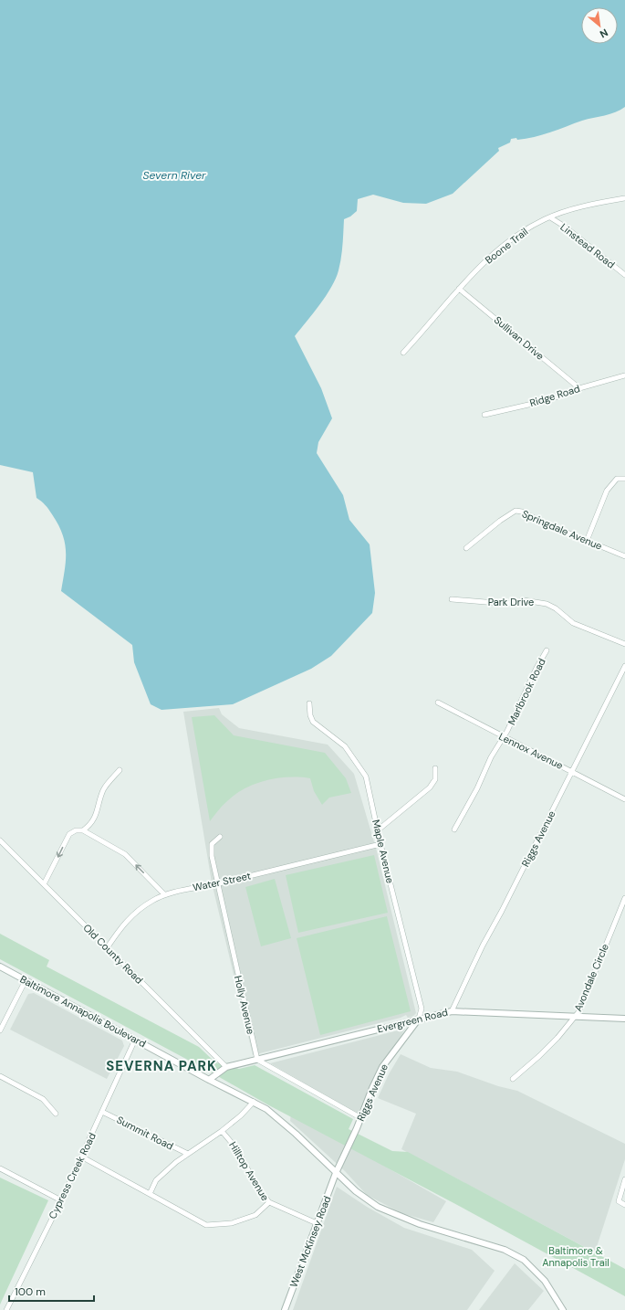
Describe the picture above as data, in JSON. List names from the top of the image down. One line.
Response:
{"streets":{"street":["Boone Trail","Linstead Road","Sullivan Drive","Ridge Road","Springdale Avenue","Park Drive","Marlbrook Road","Lennox Avenue","Riggs Avenue","Maple Avenue","Water Street","Old County Road","Avondale Circle","Holly Avenue","Baltimore Annapolis Boulevard","Evergreen Road","Summit Road","Hilltop Avenue","Cypress Creek Road","West McKinsey Road"]},"crossings":[["Boone Trail","Linstead Road"],["Boone Trail","Sullivan Drive"],["Sullivan Drive","Ridge Road"],["Marlbrook Road","Lennox Avenue"],["Lennox Avenue","Riggs Avenue"],["Riggs Avenue","Maple Avenue"],["Riggs Avenue","Baltimore Annapolis Boulevard"],["Riggs Avenue","Evergreen Road"],["Riggs Avenue","West McKinsey Road"],["Maple Avenue","Water Street"],["Maple Avenue","Evergreen Road"],["Water Street","Old County Road"],["Water Street","Holly Avenue"],["Old County Road","Evergreen Road"],["Avondale Circle","Evergreen Road"],["Holly Avenue","Evergreen Road"],["Baltimore Annapolis Boulevard","Evergreen Road"],["Baltimore Annapolis Boulevard","Cypress Creek Road"],["Baltimore Annapolis Boulevard","West McKinsey Road"],["Summit Road","Cypress Creek Road"],["Hilltop Avenue","Cypress Creek Road"]],"districts":["SEVERNA PARK"],"water":["Severn River"],"parks":["Baltimore & Annapolis Trail"],"scale_bar":"100 m","north":"bottom right"}
